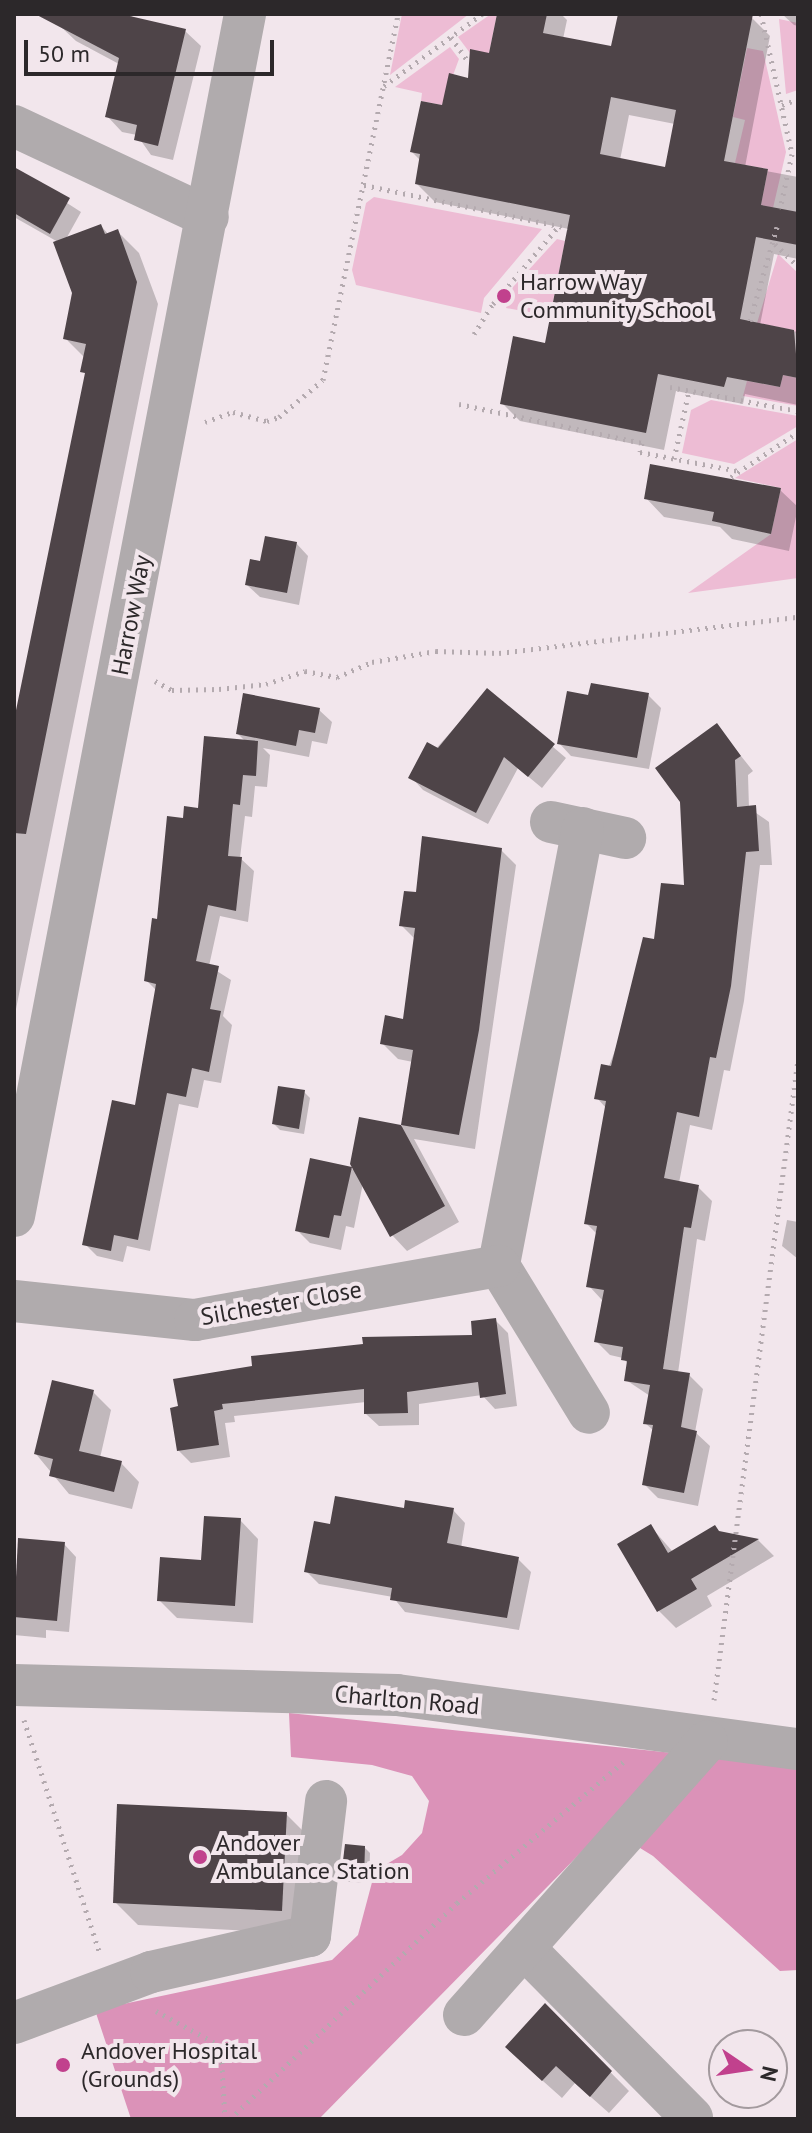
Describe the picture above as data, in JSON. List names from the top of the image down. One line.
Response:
{"streets":{"street":["Harrow Way","Silchester Close","Charlton Road"]},"places":["Harrow Way Community School","Andover Ambulance Station","Andover Hospital (Grounds)"],"scale_bar":"50 m","north":"right"}
